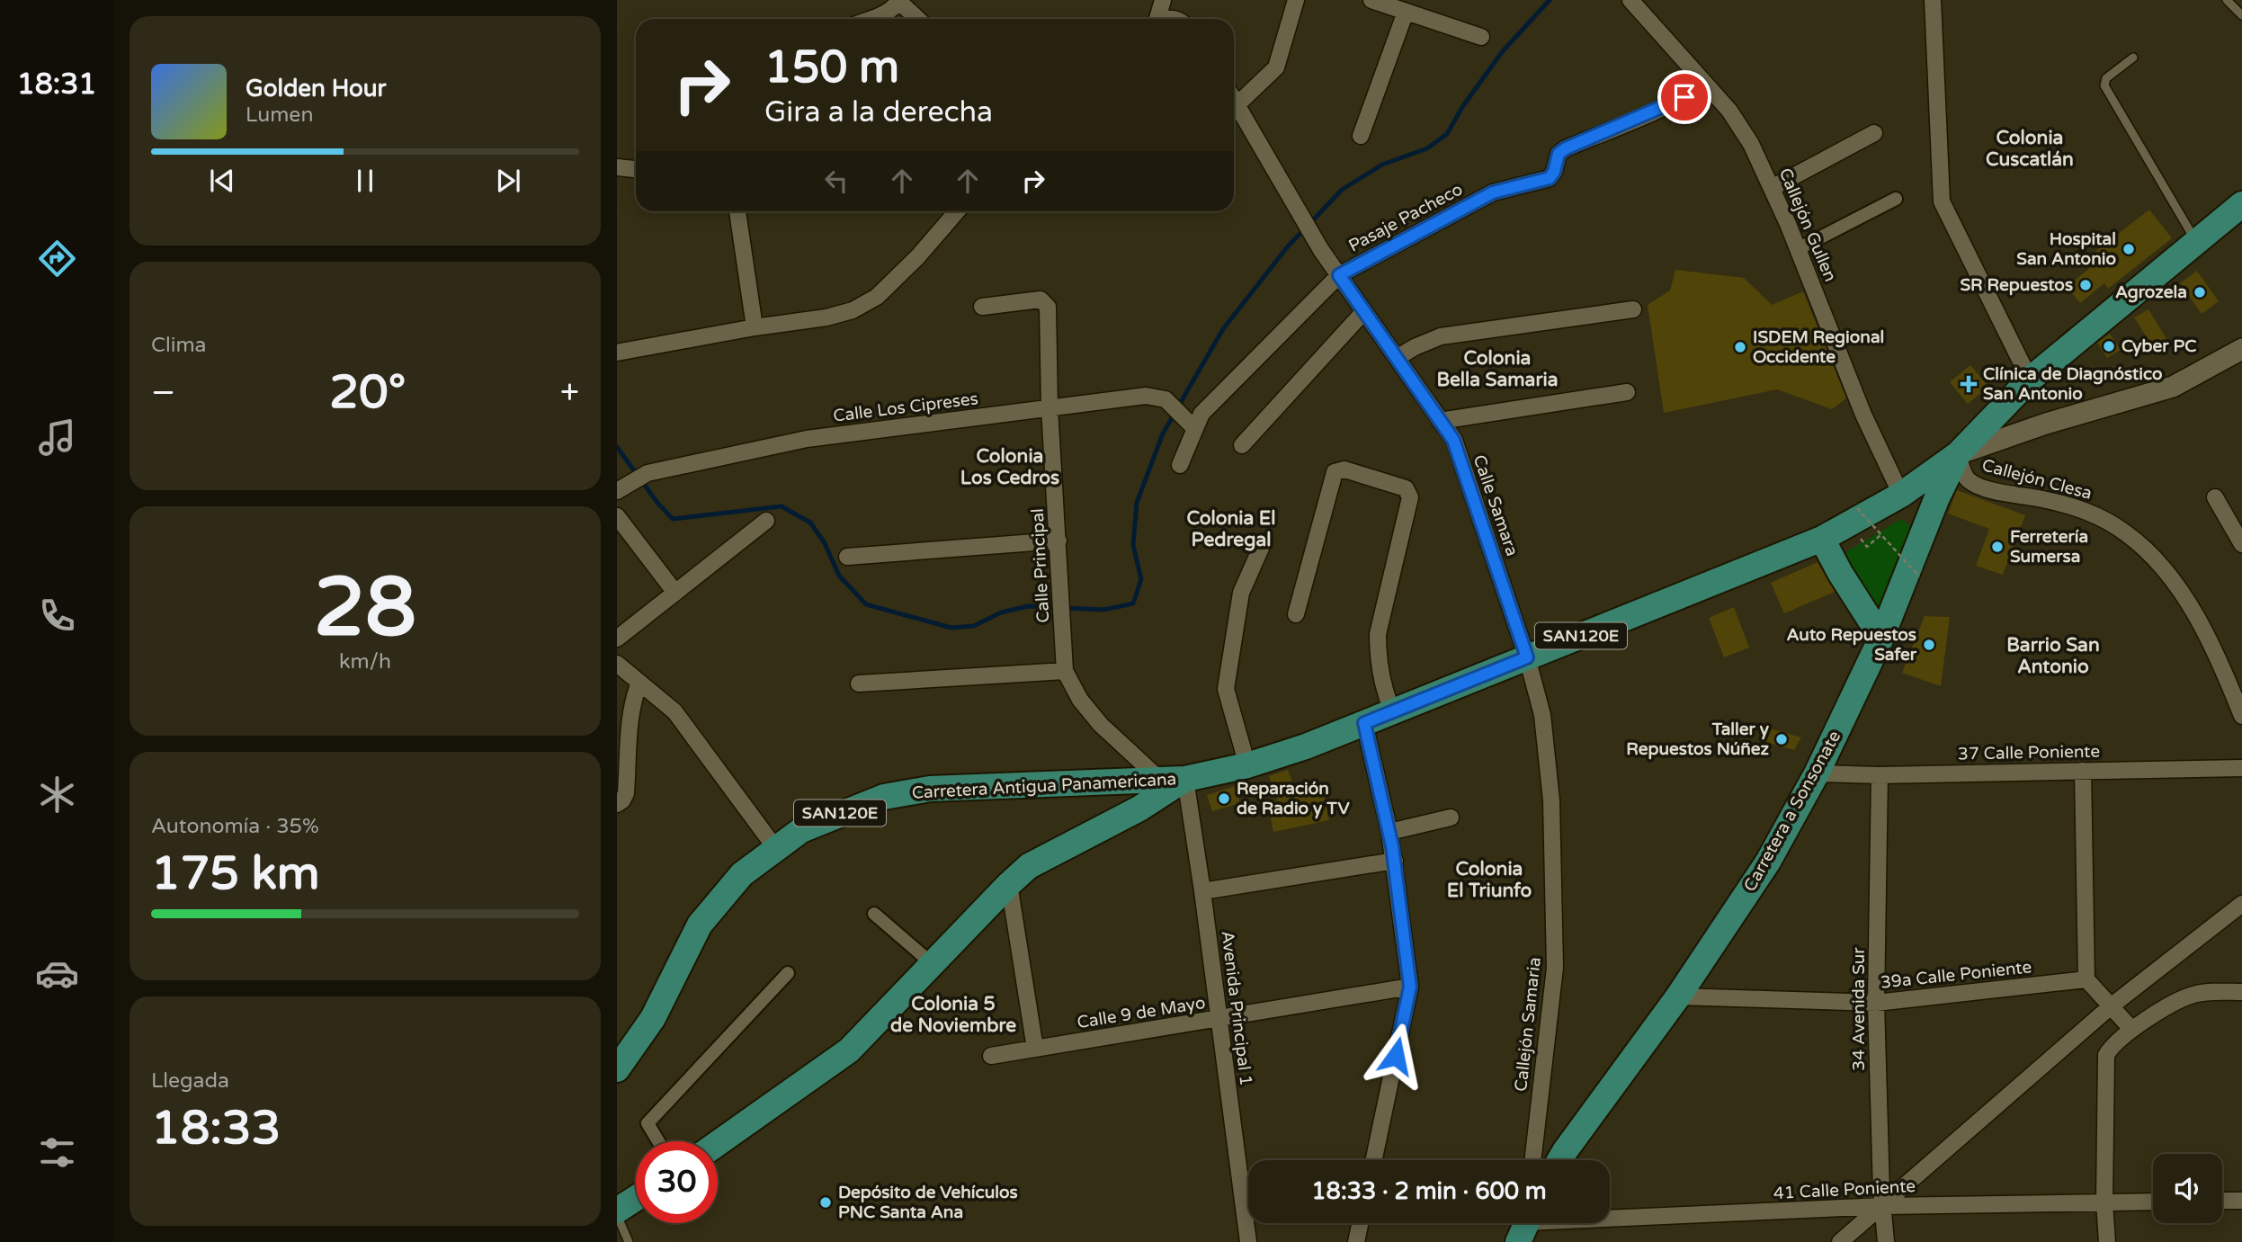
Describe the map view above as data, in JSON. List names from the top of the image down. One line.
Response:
{"streets":{"main road":["SAN120E","Carretera Antigua Panamericana","Carretera a Sonsonate"],"street":["Pasaje Pacheco","Callejón Gullen","Calle Los Cipreses","Callejón Clesa","Calle Samara","Calle Principal","37 Calle Poniente","39a Calle Poniente","Avenida Principal 1","34 Avenida Sur","Calle 9 de Mayo","Callejón Samaria","41 Calle Poniente"]},"crossings":[["Pasaje Pacheco","Callejón Gullen"],["Pasaje Pacheco","Calle Los Cipreses"],["Pasaje Pacheco","Calle Samara"],["Callejón Gullen","Carretera Antigua Panamericana"],["Calle Los Cipreses","Calle Principal"],["Callejón Clesa","Carretera Antigua Panamericana"],["Callejón Clesa","Carretera a Sonsonate"],["Calle Samara","Carretera Antigua Panamericana"],["Calle Samara","Callejón Samaria"],["Calle Principal","Carretera Antigua Panamericana"],["37 Calle Poniente","Carretera a Sonsonate"],["37 Calle Poniente","34 Avenida Sur"],["Carretera Antigua Panamericana","Carretera a Sonsonate"],["Carretera Antigua Panamericana","Avenida Principal 1"],["Carretera Antigua Panamericana","Callejón Samaria"],["Carretera a Sonsonate","39a Calle Poniente"],["39a Calle Poniente","34 Avenida Sur"],["Avenida Principal 1","Calle 9 de Mayo"],["34 Avenida Sur","41 Calle Poniente"]],"districts":["Colonia Cuscatlán","Colonia Bella Samaria","Colonia Los Cedros","Colonia El Pedregal","Barrio San Antonio","Colonia El Triunfo","Colonia 5 de Noviembre"],"places":{"other":["Hospital San Antonio","SR Repuestos","Agrozela","Cyber PC","ISDEM Regional Occidente","Ferretería Sumersa","Auto Repuestos Safer","Taller y Repuestos Núñez","Reparación de Radio y TV","Depósito de Vehículos PNC Santa Ana"],"health":["Clínica de Diagnóstico San Antonio"]},"page":{"tabs":"18:31","turn":["150 m","Gira a la derecha"],"song":["Golden Hour","Lumen"],"tile":["Clima",["28","km/h"],["Autonomía · 35%","175 km"],["Llegada","18:33"]],"heat":["−","20°","+"],"limit":"30","trip":"18:33 · 2 min · 600 m"}}
